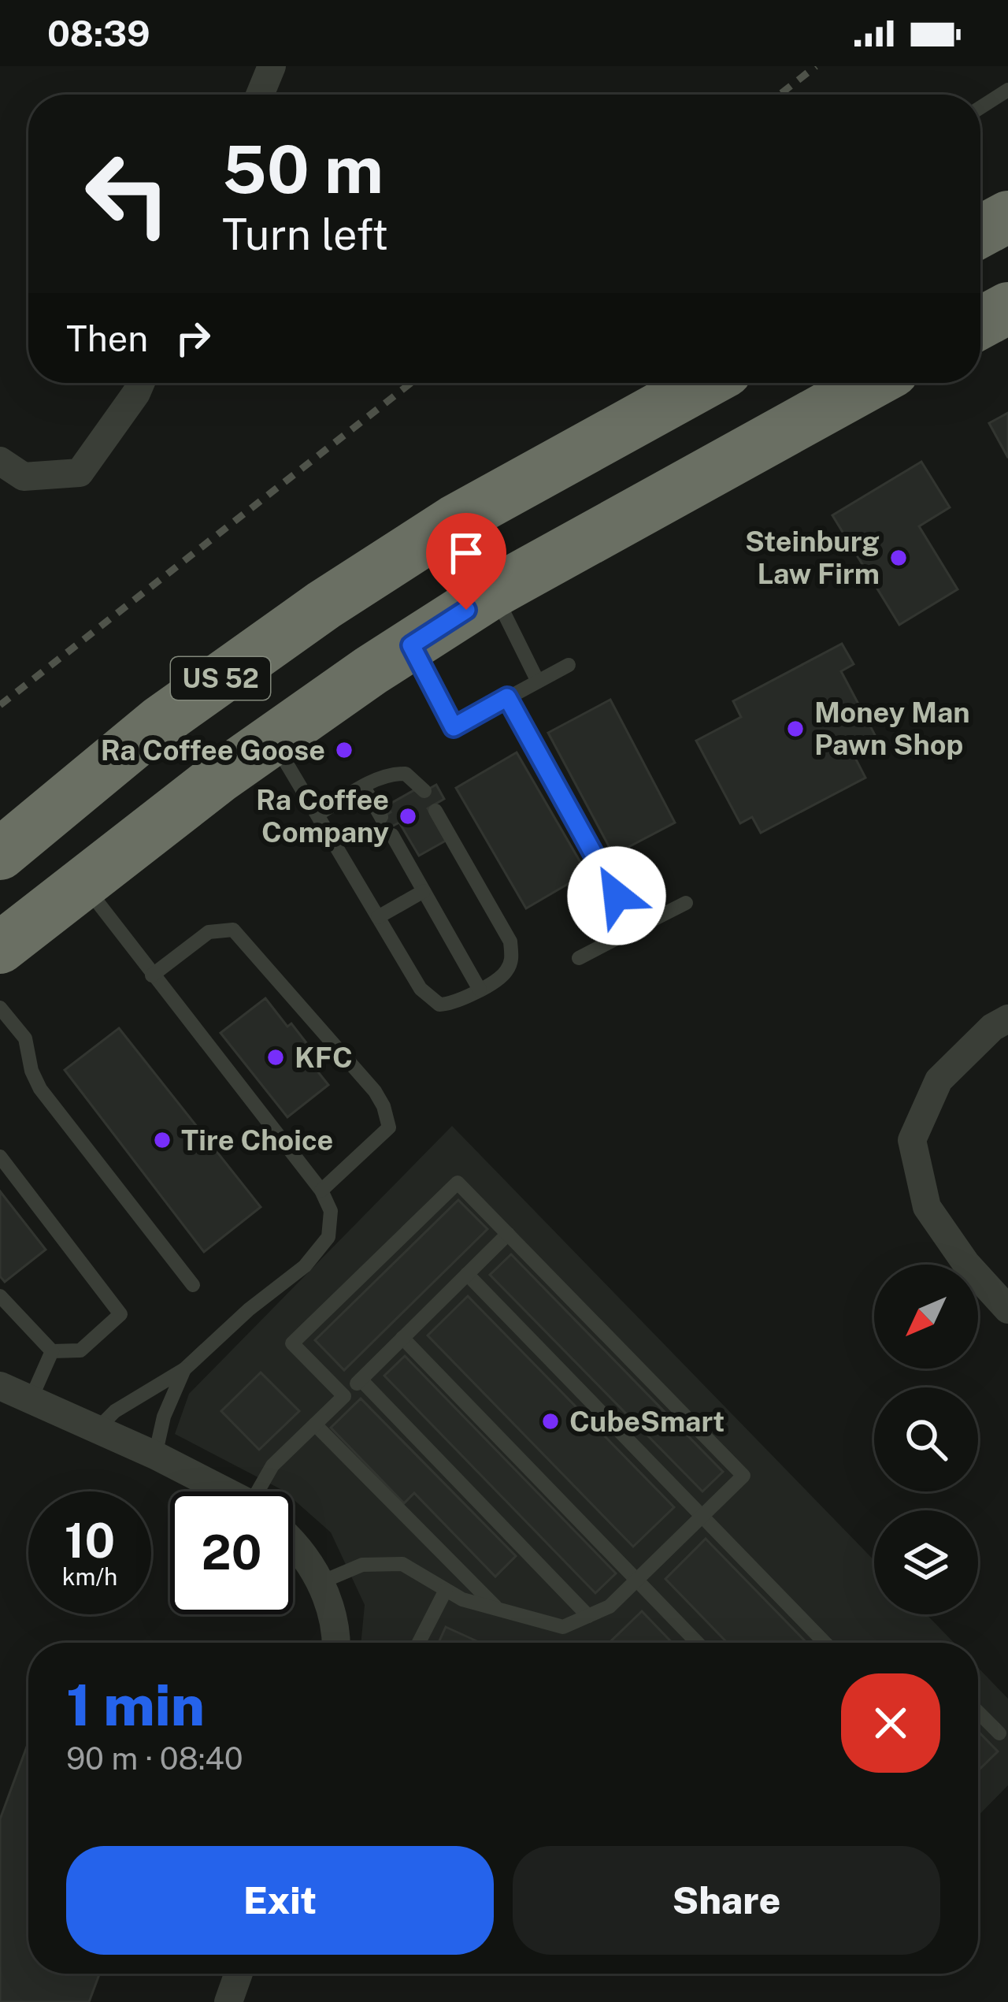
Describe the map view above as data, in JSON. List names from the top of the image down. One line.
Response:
{"streets":{"highway":["US 52"]},"places":["Steinburg Law Firm","Money Man Pawn Shop","Ra Coffee Goose","Ra Coffee Company","KFC","Tire Choice","CubeSmart"],"north":"bottom left","page":{"status":"08:39","turn":["50 m","Turn left"],"then":"Then","speed":"10 km/h","limit":"20","heading":["1 min","90 m · 08:40"],"buttons":["Exit","Share"]}}
